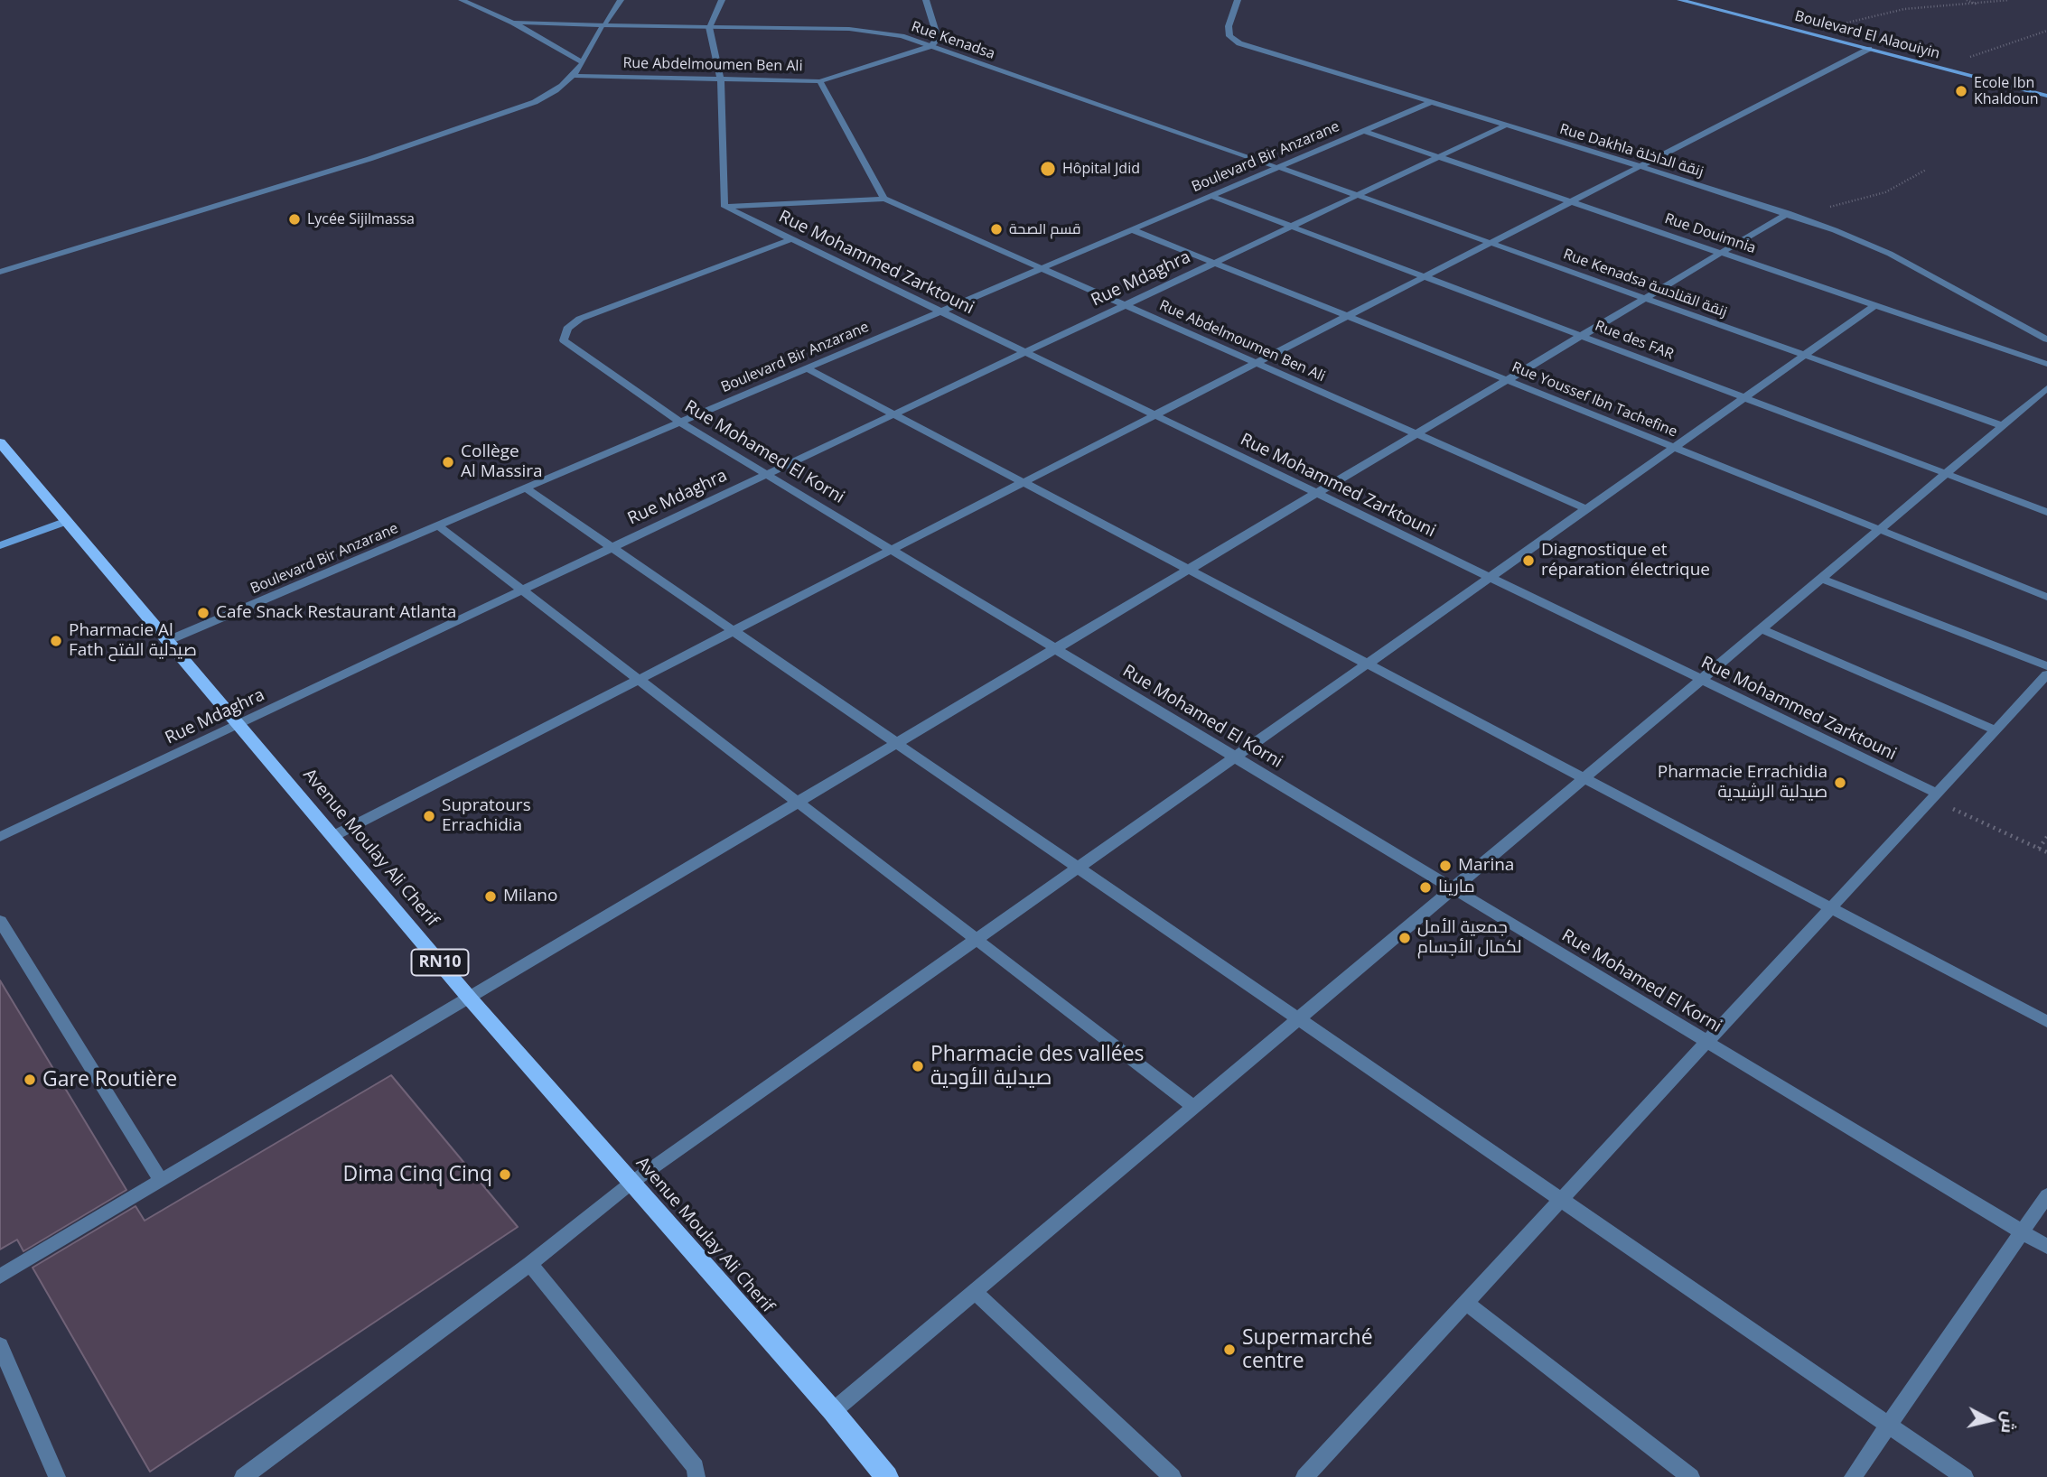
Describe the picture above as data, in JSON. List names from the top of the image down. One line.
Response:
{"streets":{"main road":["Avenue Moulay Ali Cherif","RN10"],"street":["Boulevard El Alaouiyin","Rue Kenadsa","Rue Abdelmoumen Ben Ali","Rue Dakhla زنقة الداخلة","Boulevard Bir Anzarane","Rue Douimnia","Rue Mohammed Zarktouni","Rue Mdaghra","Rue Kenadsa زنقة القنادسة","Rue des FAR","Rue Youssef Ibn Tachefine","Rue Mohamed El Korni"]},"crossings":[["Rue Kenadsa","Boulevard Bir Anzarane"],["Rue Kenadsa","Rue Kenadsa زنقة القنادسة"],["Rue Abdelmoumen Ben Ali","Boulevard Bir Anzarane"],["Rue Abdelmoumen Ben Ali","Rue Mdaghra"],["Rue Dakhla زنقة الداخلة","Boulevard Bir Anzarane"],["Rue Dakhla زنقة الداخلة","Rue Mdaghra"],["Boulevard Bir Anzarane","Rue Douimnia"],["Boulevard Bir Anzarane","Rue Mohammed Zarktouni"],["Boulevard Bir Anzarane","Rue Kenadsa زنقة القنادسة"],["Boulevard Bir Anzarane","Rue des FAR"],["Boulevard Bir Anzarane","Rue Youssef Ibn Tachefine"],["Boulevard Bir Anzarane","Rue Mohamed El Korni"],["Boulevard Bir Anzarane","Avenue Moulay Ali Cherif"],["Rue Douimnia","Rue Mdaghra"],["Rue Mohammed Zarktouni","Rue Mdaghra"],["Rue Mohammed Zarktouni","Rue Mohamed El Korni"],["Rue Mdaghra","Rue Kenadsa زنقة القنادسة"],["Rue Mdaghra","Rue des FAR"],["Rue Mdaghra","Rue Youssef Ibn Tachefine"],["Rue Mdaghra","Rue Mohamed El Korni"],["Rue Mdaghra","Avenue Moulay Ali Cherif"]],"places":["Ecole Ibn Khaldoun","Hôpital Jdid","Lycée Sijilmassa","قسم الصحة","Collège Al Massira","Diagnostique et réparation électrique","Cafe Snack Restaurant Atlanta","Pharmacie Al Fath صيدلية الفتح","Pharmacie Errachidia صيدلية الرشيدية","Supratours Errachidia","Marina","مارينا","Milano","جمعية الأمل لكمال الأجسام","Pharmacie des vallées صيدلية الأودية","Gare Routière","Dima Cinq Cinq","Supermarché centre"],"north":"right"}
